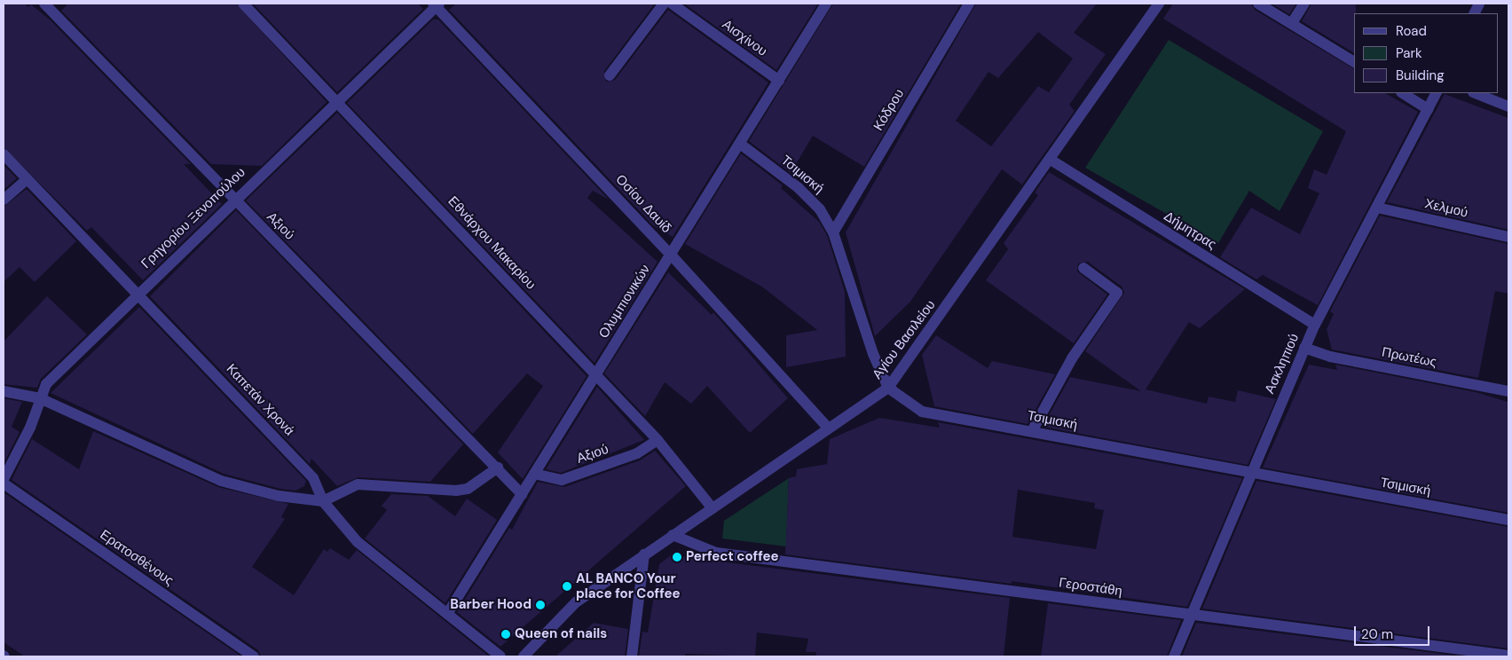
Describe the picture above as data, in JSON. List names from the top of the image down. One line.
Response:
{"streets":{"street":["Αισχίνου","Κόδρου","Τσιμισκή","Οσίου Δαυίδ","Χελμού","Γρηγορίου Ξενοπούλου","Αξιού","Δήμητρας","Εθνάρχου Μακαρίου","Ολυμπιονικών","Αγίου Βασιλείου","Πρωτέως","Ασκληπιού","Καπετάν Χρονά","Ερατοσθένους","Γεροστάθη"]},"crossings":[["Αισχίνου","Ολυμπιονικών"],["Κόδρου","Τσιμισκή"],["Τσιμισκή","Ολυμπιονικών"],["Τσιμισκή","Αγίου Βασιλείου"],["Τσιμισκή","Ασκληπιού"],["Οσίου Δαυίδ","Γρηγορίου Ξενοπούλου"],["Οσίου Δαυίδ","Ολυμπιονικών"],["Οσίου Δαυίδ","Αγίου Βασιλείου"],["Χελμού","Ασκληπιού"],["Γρηγορίου Ξενοπούλου","Αξιού"],["Γρηγορίου Ξενοπούλου","Εθνάρχου Μακαρίου"],["Γρηγορίου Ξενοπούλου","Καπετάν Χρονά"],["Αξιού","Εθνάρχου Μακαρίου"],["Αξιού","Ολυμπιονικών"],["Δήμητρας","Αγίου Βασιλείου"],["Δήμητρας","Ασκληπιού"],["Εθνάρχου Μακαρίου","Ολυμπιονικών"],["Εθνάρχου Μακαρίου","Αγίου Βασιλείου"],["Ολυμπιονικών","Καπετάν Χρονά"],["Αγίου Βασιλείου","Γεροστάθη"],["Πρωτέως","Ασκληπιού"],["Ασκληπιού","Γεροστάθη"]],"places":["Perfect coffee","AL BANCO Your place for Coffee","Barber Hood","Queen of nails"],"legend":["Road","Park","Building"],"scale_bar":"20 m"}
